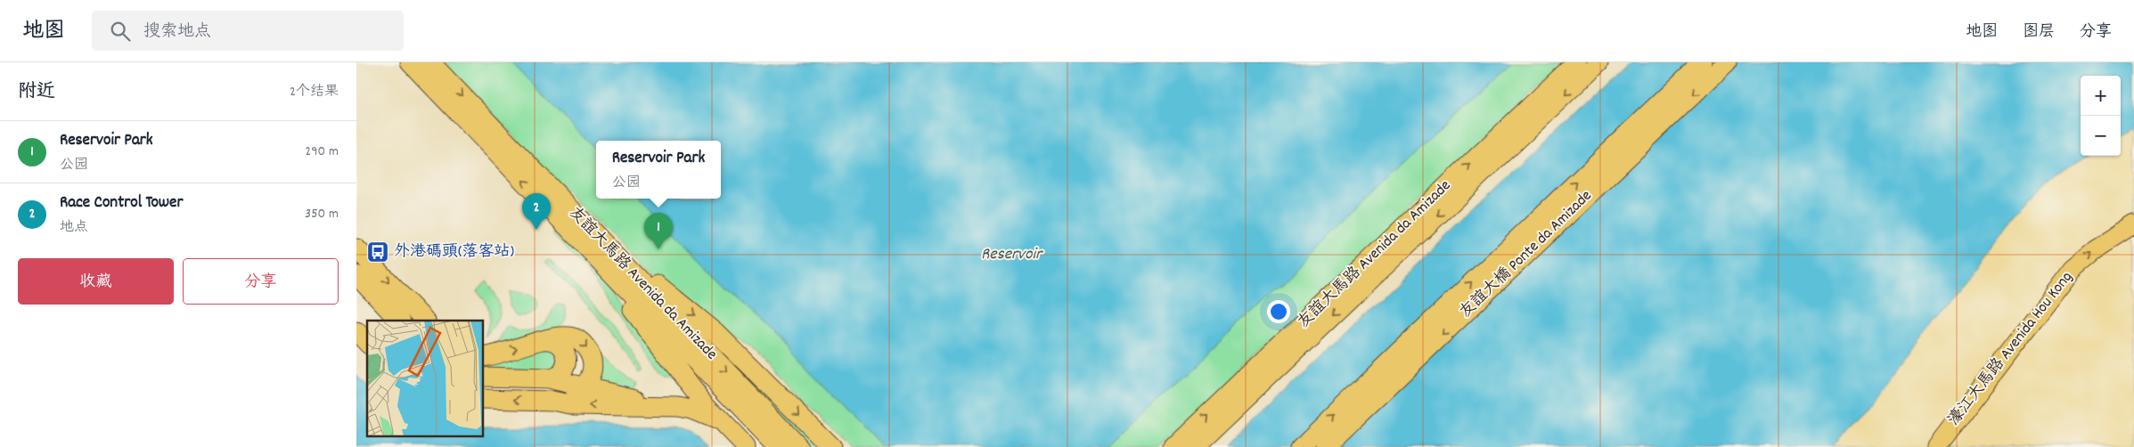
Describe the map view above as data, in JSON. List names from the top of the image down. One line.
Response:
{"streets":{"main road":["友誼大馬路 Avenida da Amizade","友誼大橋 Ponte da Amizade","濠江大馬路 Avenida Hou Kong"]},"one_way":["濠江大馬路 Avenida Hou Kong"],"water":["Reservoir"],"places":{"bus stop":["外港碼頭(落客站)"]},"page":{"header":"地图","search":"搜索地点","nav":["地图","图层","分享"],"heading":["附近","2个结果"],"map_buttons":["+","−"],"list":[{"mark":"1","name":"Reservoir Park","note":"公园","value":"290 m"},{"mark":"2","name":"Race Control Tower","note":"地点","value":"350 m"}],"popup":["Reservoir Park","公园"],"pins":["2","1"],"buttons":["收藏","分享"]}}
